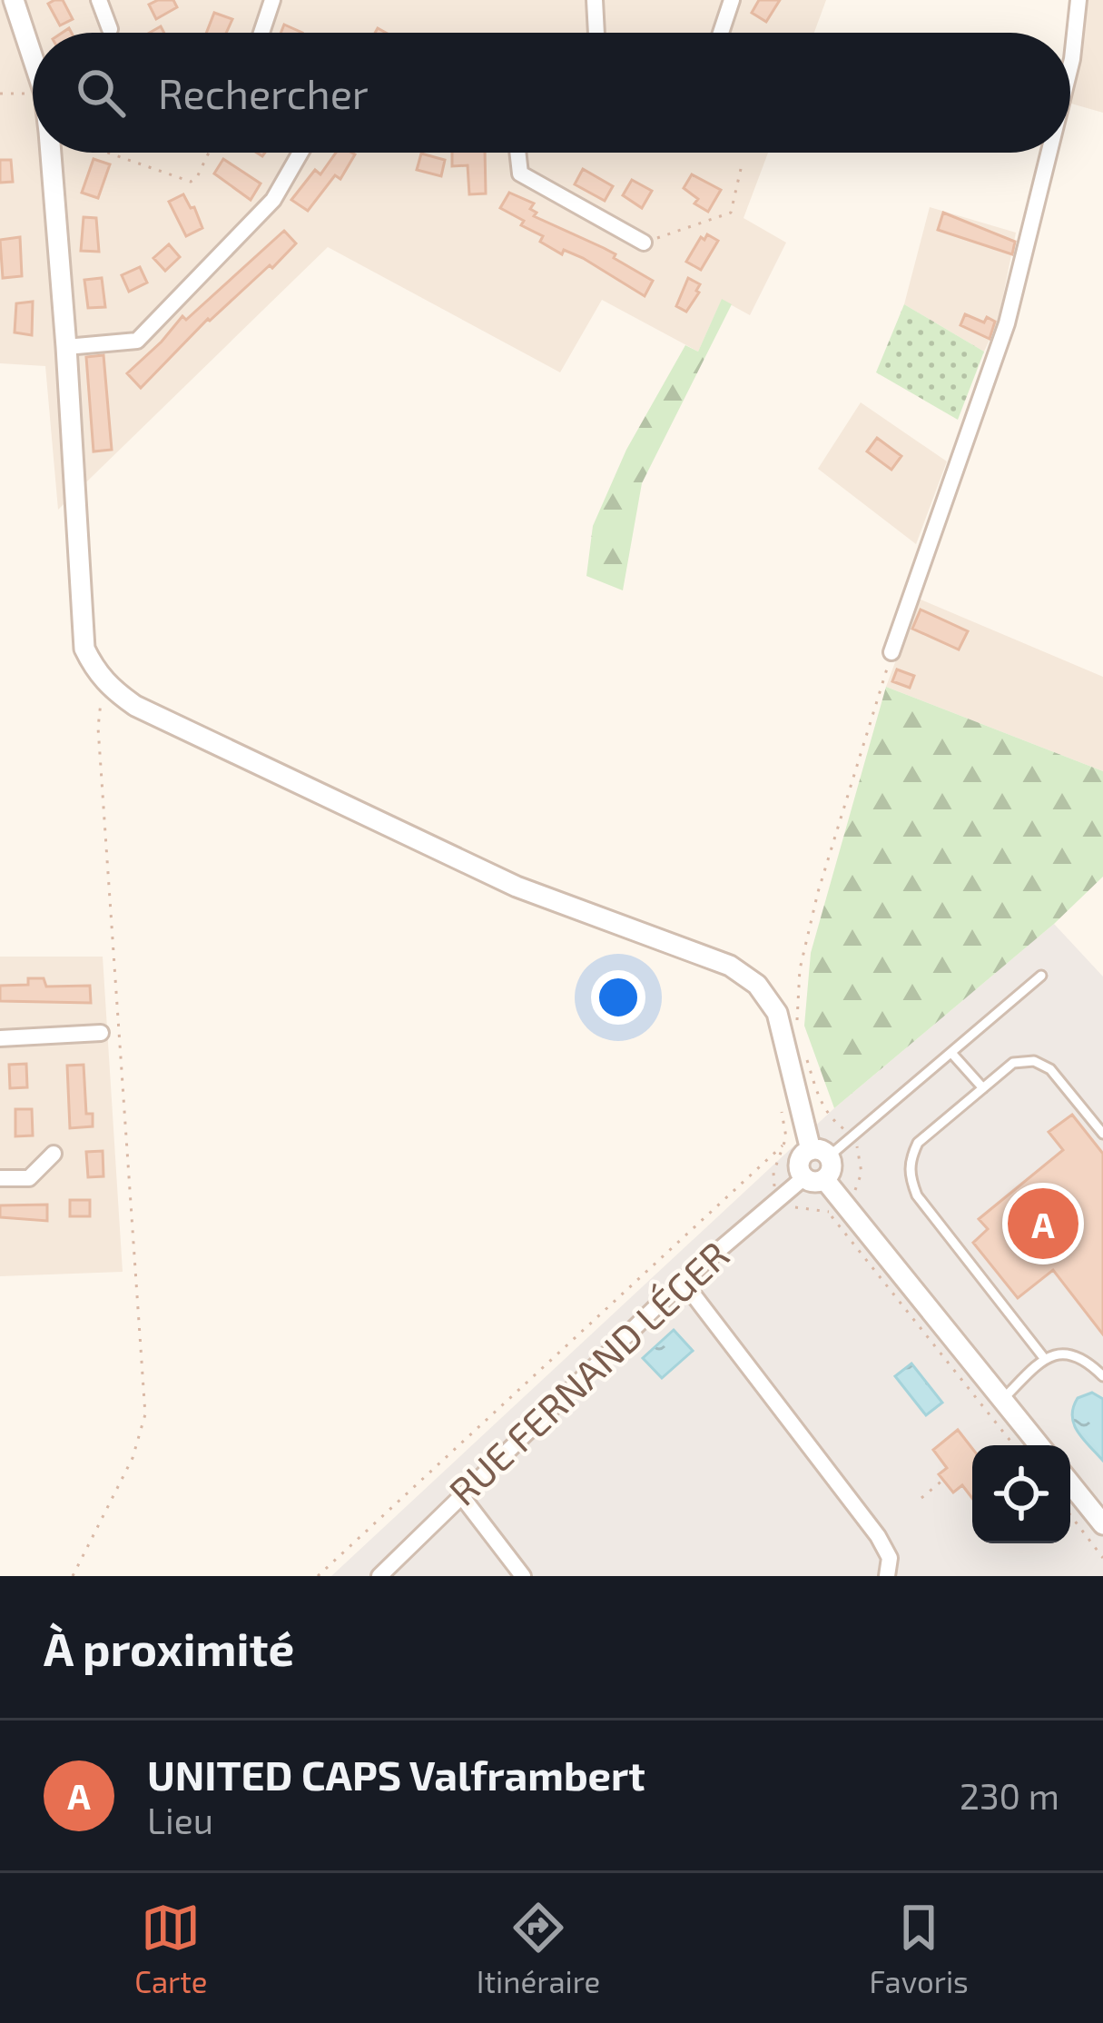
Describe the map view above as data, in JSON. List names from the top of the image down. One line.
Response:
{"streets":{"street":["RUE FERNAND LÉGER"]},"page":{"search":"Rechercher","pins":"A","heading":"À proximité","list":[{"mark":"A","name":"UNITED CAPS Valframbert","note":"Lieu","value":"230 m"}],"nav":["Carte","Itinéraire","Favoris"]}}
